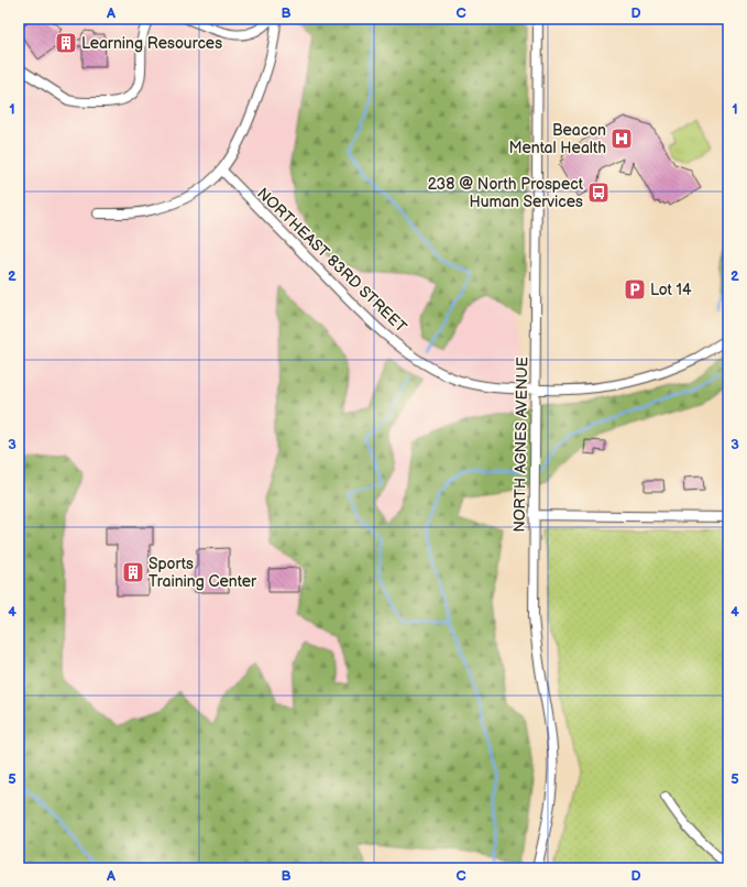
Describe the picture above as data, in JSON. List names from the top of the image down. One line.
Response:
{"streets":{"street":["NORTHEAST 83RD STREET","NORTH AGNES AVENUE"]},"crossings":[["NORTHEAST 83RD STREET","NORTH AGNES AVENUE"]],"places":{"building":["Learning Resources","Sports Training Center"],"hospital":["Beacon Mental Health"],"bus stop":["238 @ North Prospect Human Services"],"parking":["Lot 14"]},"grid":{"columns":["A","B","C","D"],"rows":["1","2","3","4","5"]}}
